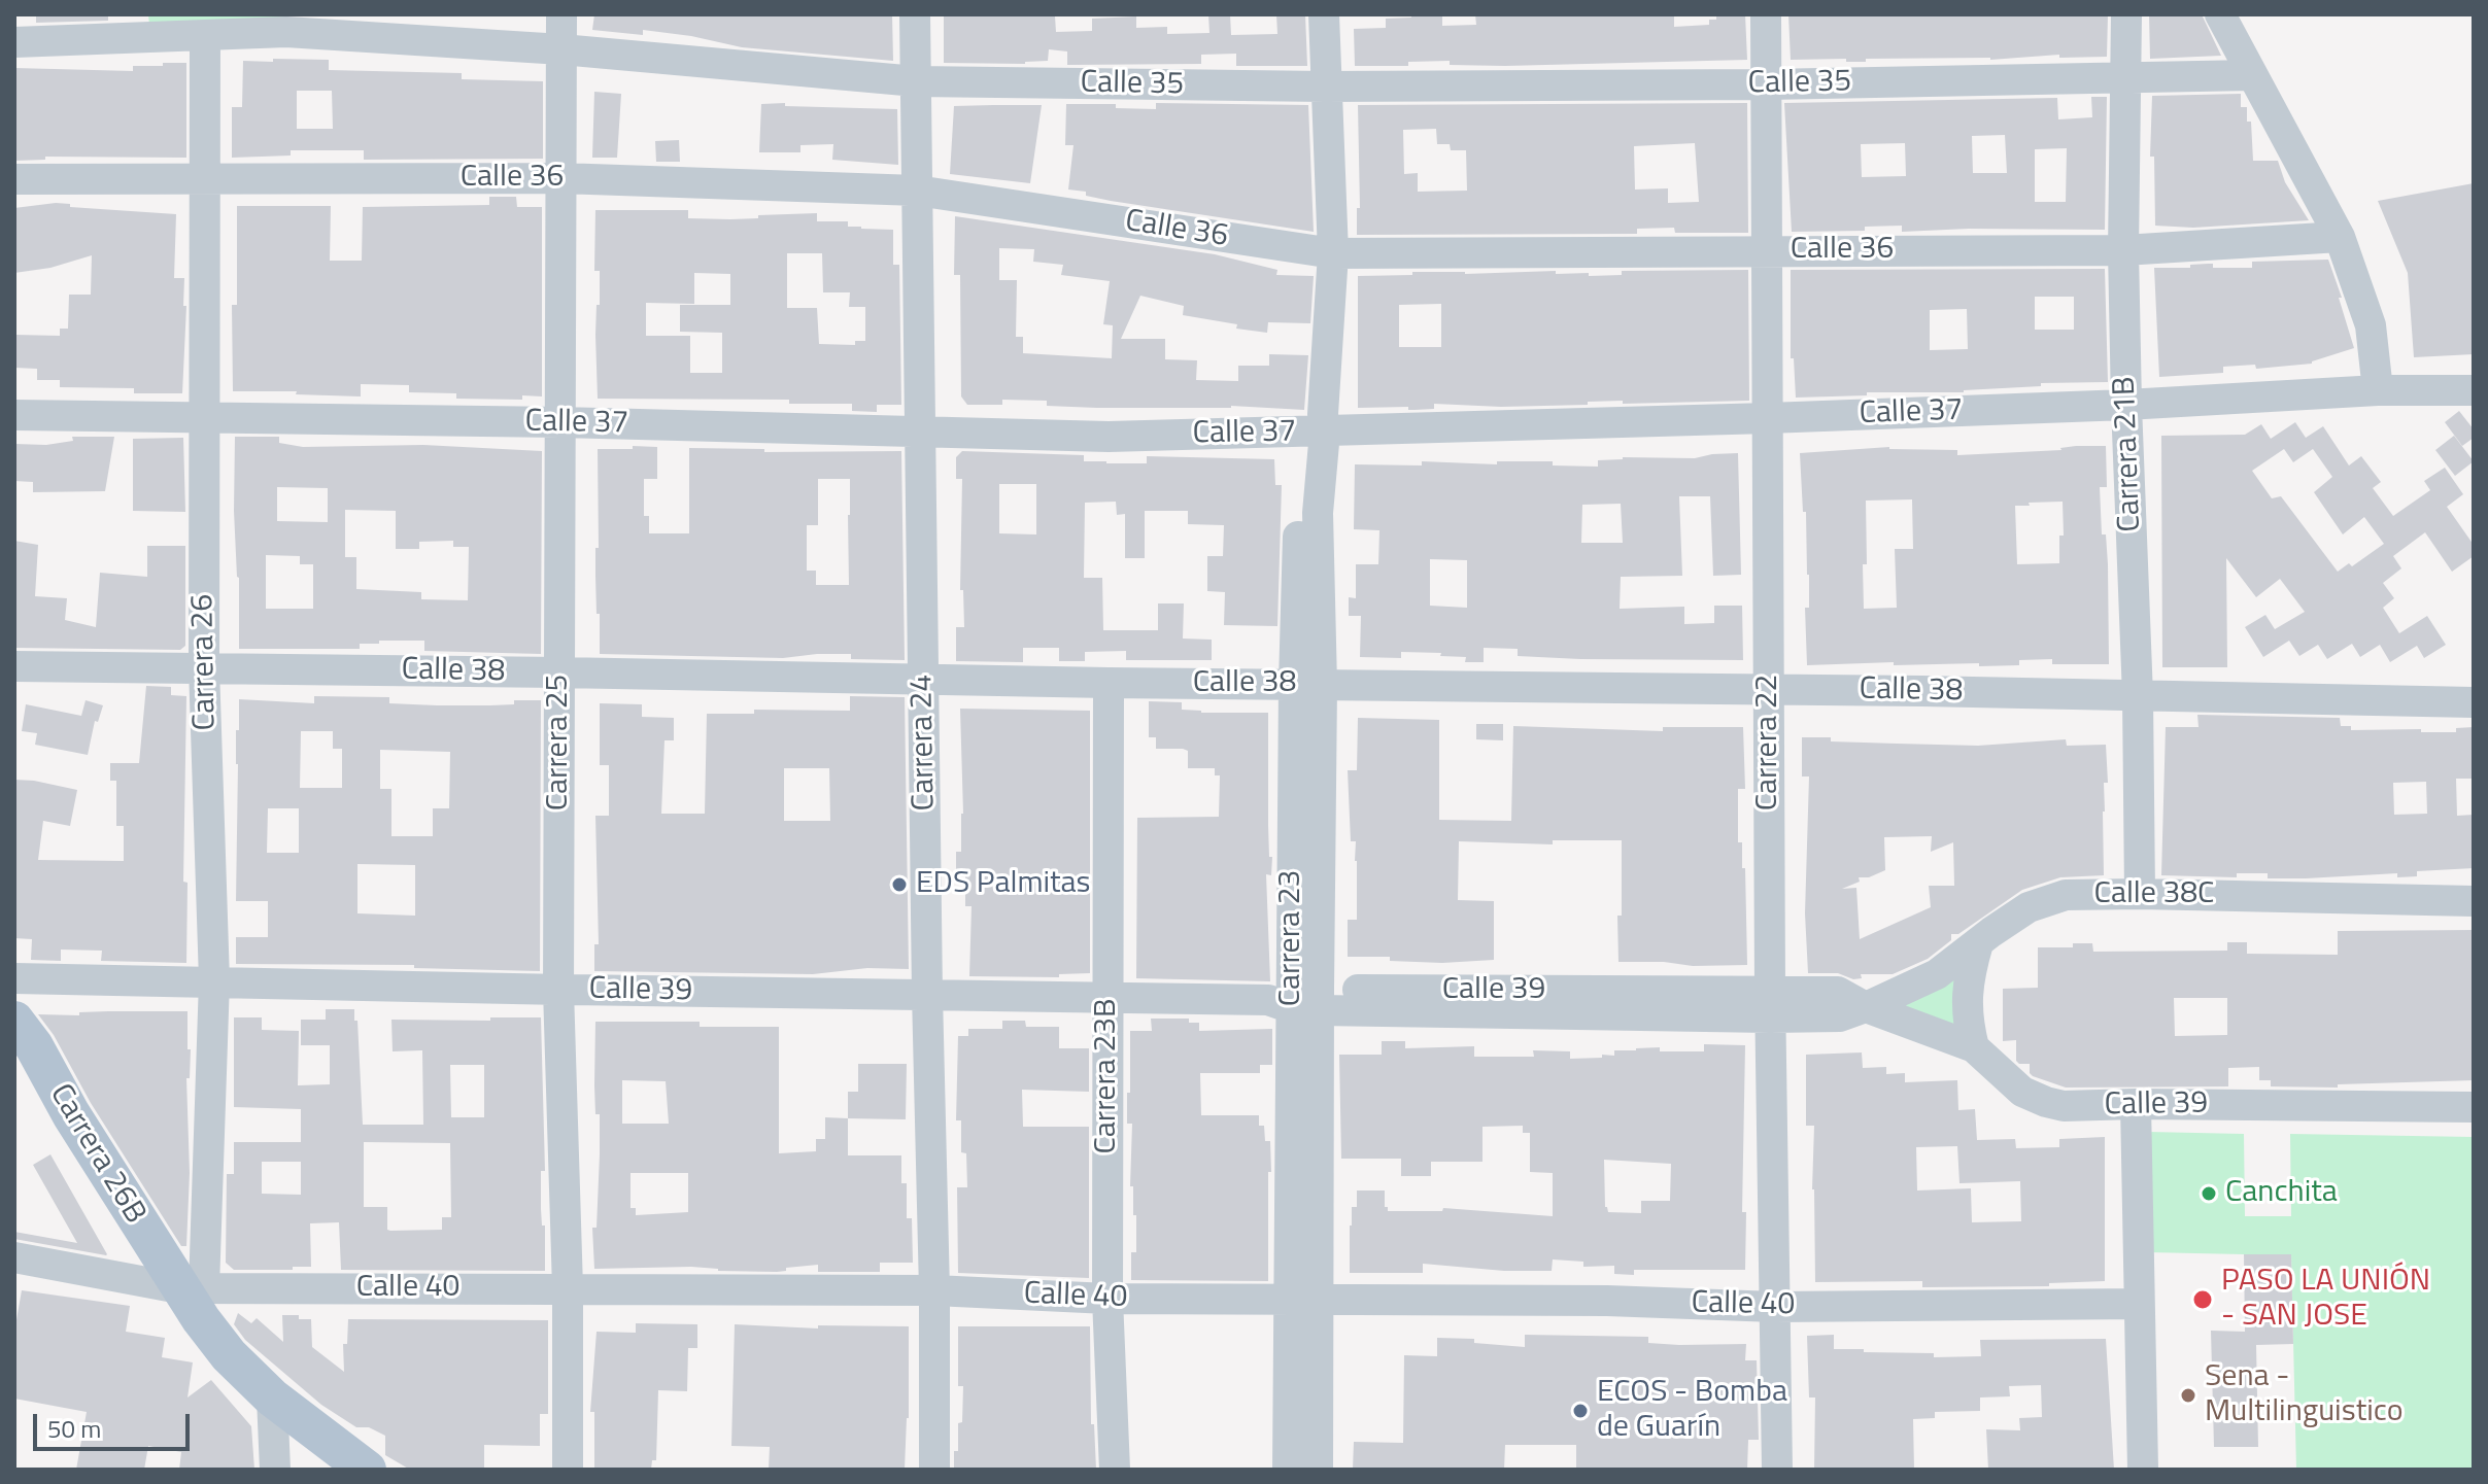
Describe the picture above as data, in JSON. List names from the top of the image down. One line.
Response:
{"streets":{"main road":["Carrera 26B"],"street":["Calle 35","Calle 36","Calle 37","Carrera 21B","Carrera 26","Calle 38","Carrera 25","Carrera 24","Carrera 22","Calle 38C","Carrera 23","Calle 39","Carrera 23B","Calle 40"]},"crossings":[["Calle 35","Carrera 21B"],["Calle 35","Carrera 26"],["Calle 35","Carrera 25"],["Calle 35","Carrera 24"],["Calle 35","Carrera 22"],["Calle 35","Carrera 23"],["Calle 36","Carrera 21B"],["Calle 36","Carrera 26"],["Calle 36","Carrera 25"],["Calle 36","Carrera 24"],["Calle 36","Carrera 22"],["Calle 36","Carrera 23"],["Calle 37","Carrera 21B"],["Calle 37","Carrera 26"],["Calle 37","Carrera 25"],["Calle 37","Carrera 24"],["Calle 37","Carrera 22"],["Calle 37","Carrera 23"],["Carrera 21B","Calle 38"],["Carrera 21B","Calle 38C"],["Carrera 26","Calle 38"],["Carrera 26","Calle 39"],["Carrera 26","Carrera 26B"],["Carrera 26","Calle 40"],["Calle 38","Carrera 25"],["Calle 38","Carrera 24"],["Calle 38","Carrera 22"],["Calle 38","Carrera 23"],["Calle 38","Carrera 23B"],["Carrera 25","Calle 39"],["Carrera 25","Calle 40"],["Carrera 24","Calle 39"],["Carrera 24","Calle 40"],["Carrera 22","Calle 39"],["Carrera 22","Calle 40"],["Calle 38C","Calle 39"],["Carrera 23","Calle 39"],["Carrera 23","Calle 40"],["Calle 39","Carrera 23B"],["Carrera 23B","Calle 40"],["Carrera 26B","Calle 40"]],"places":["EDS Palmitas","Canchita","PASO LA UNIÓN - SAN JOSE","Sena - Multilinguistico","ECOS - Bomba de Guarín"],"scale_bar":"50 m"}
